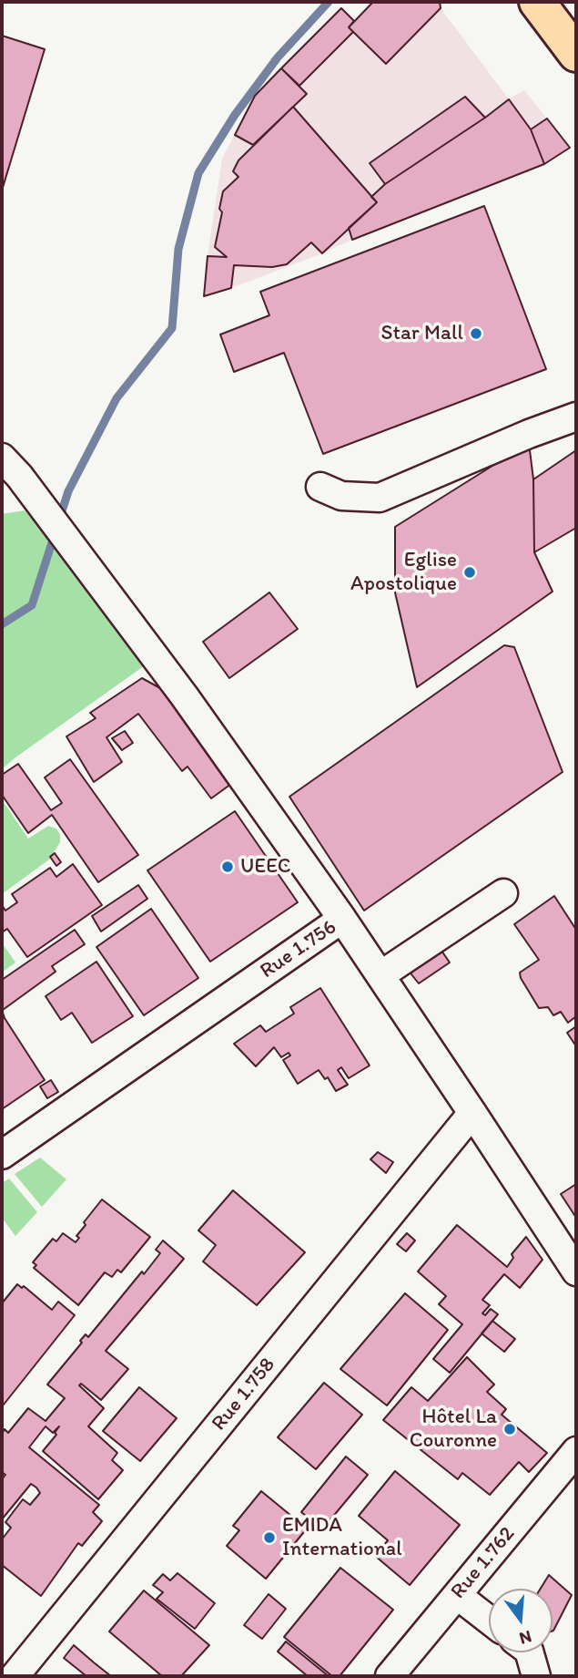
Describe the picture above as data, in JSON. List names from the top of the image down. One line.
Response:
{"streets":{"street":["Rue 1.756","Rue 1.758","Rue 1.762"]},"crossings":[["Rue 1.756","Rue 1.758"]],"places":["Star Mall","Eglise Apostolique","UEEC","Hôtel La Couronne","EMIDA International"],"north":"bottom"}
